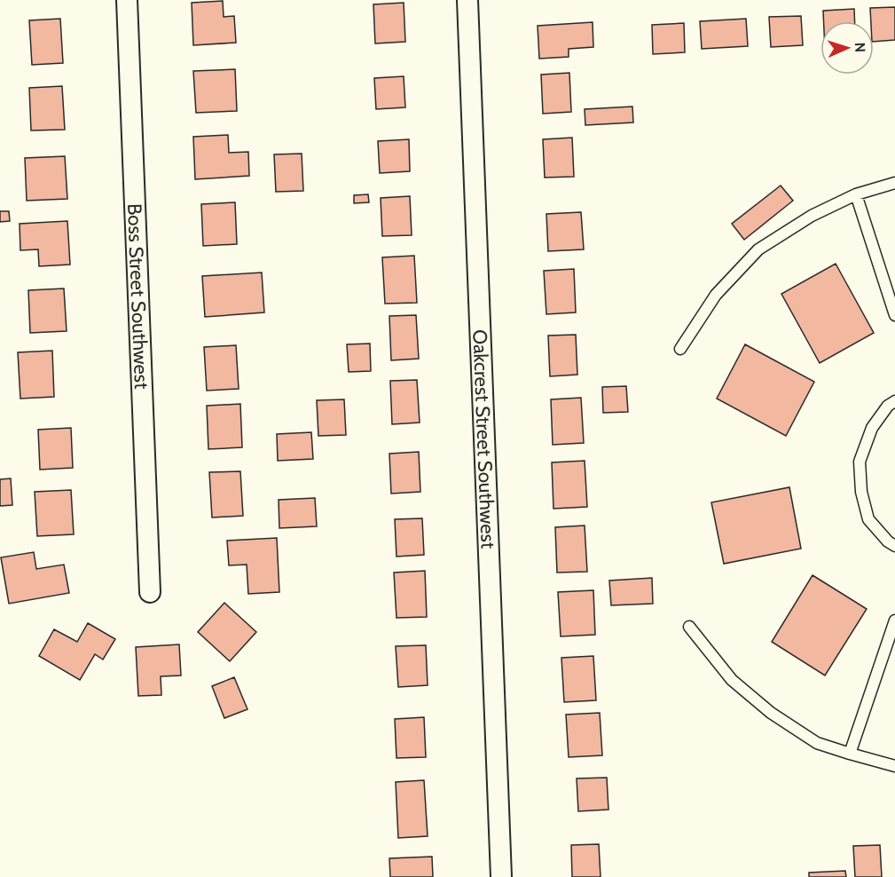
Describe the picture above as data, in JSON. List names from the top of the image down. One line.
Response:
{"streets":{"street":["Boss Street Southwest","Oakcrest Street Southwest"]},"north":"right"}
